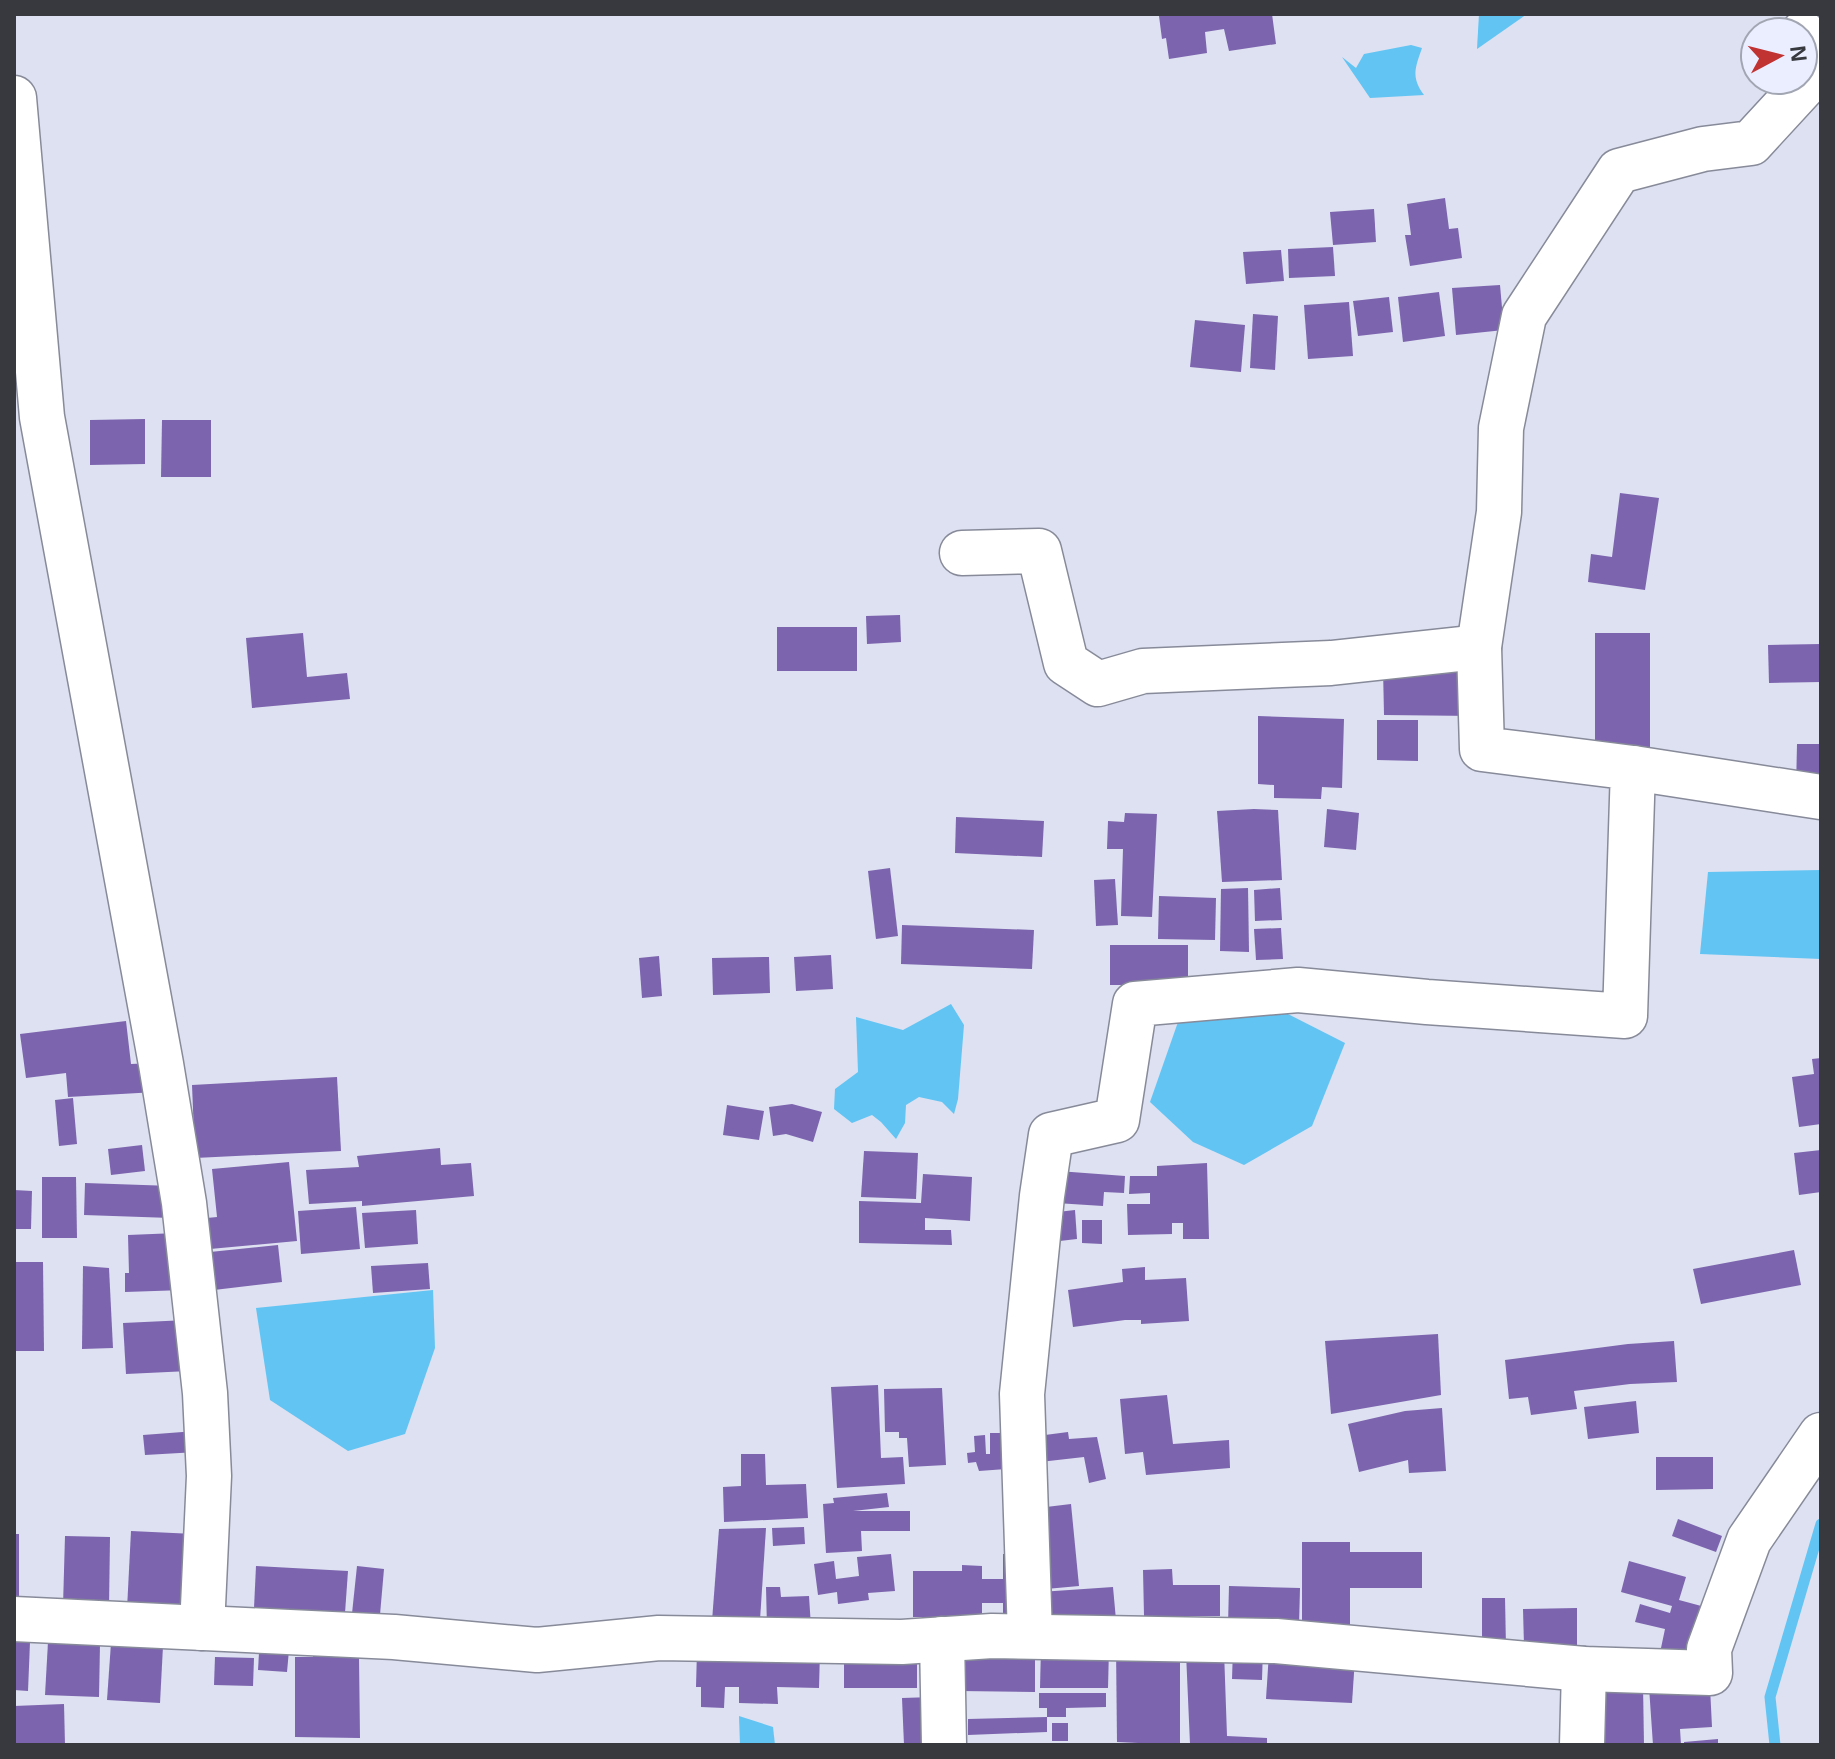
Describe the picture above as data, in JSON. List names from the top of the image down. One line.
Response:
{"north":"right"}
